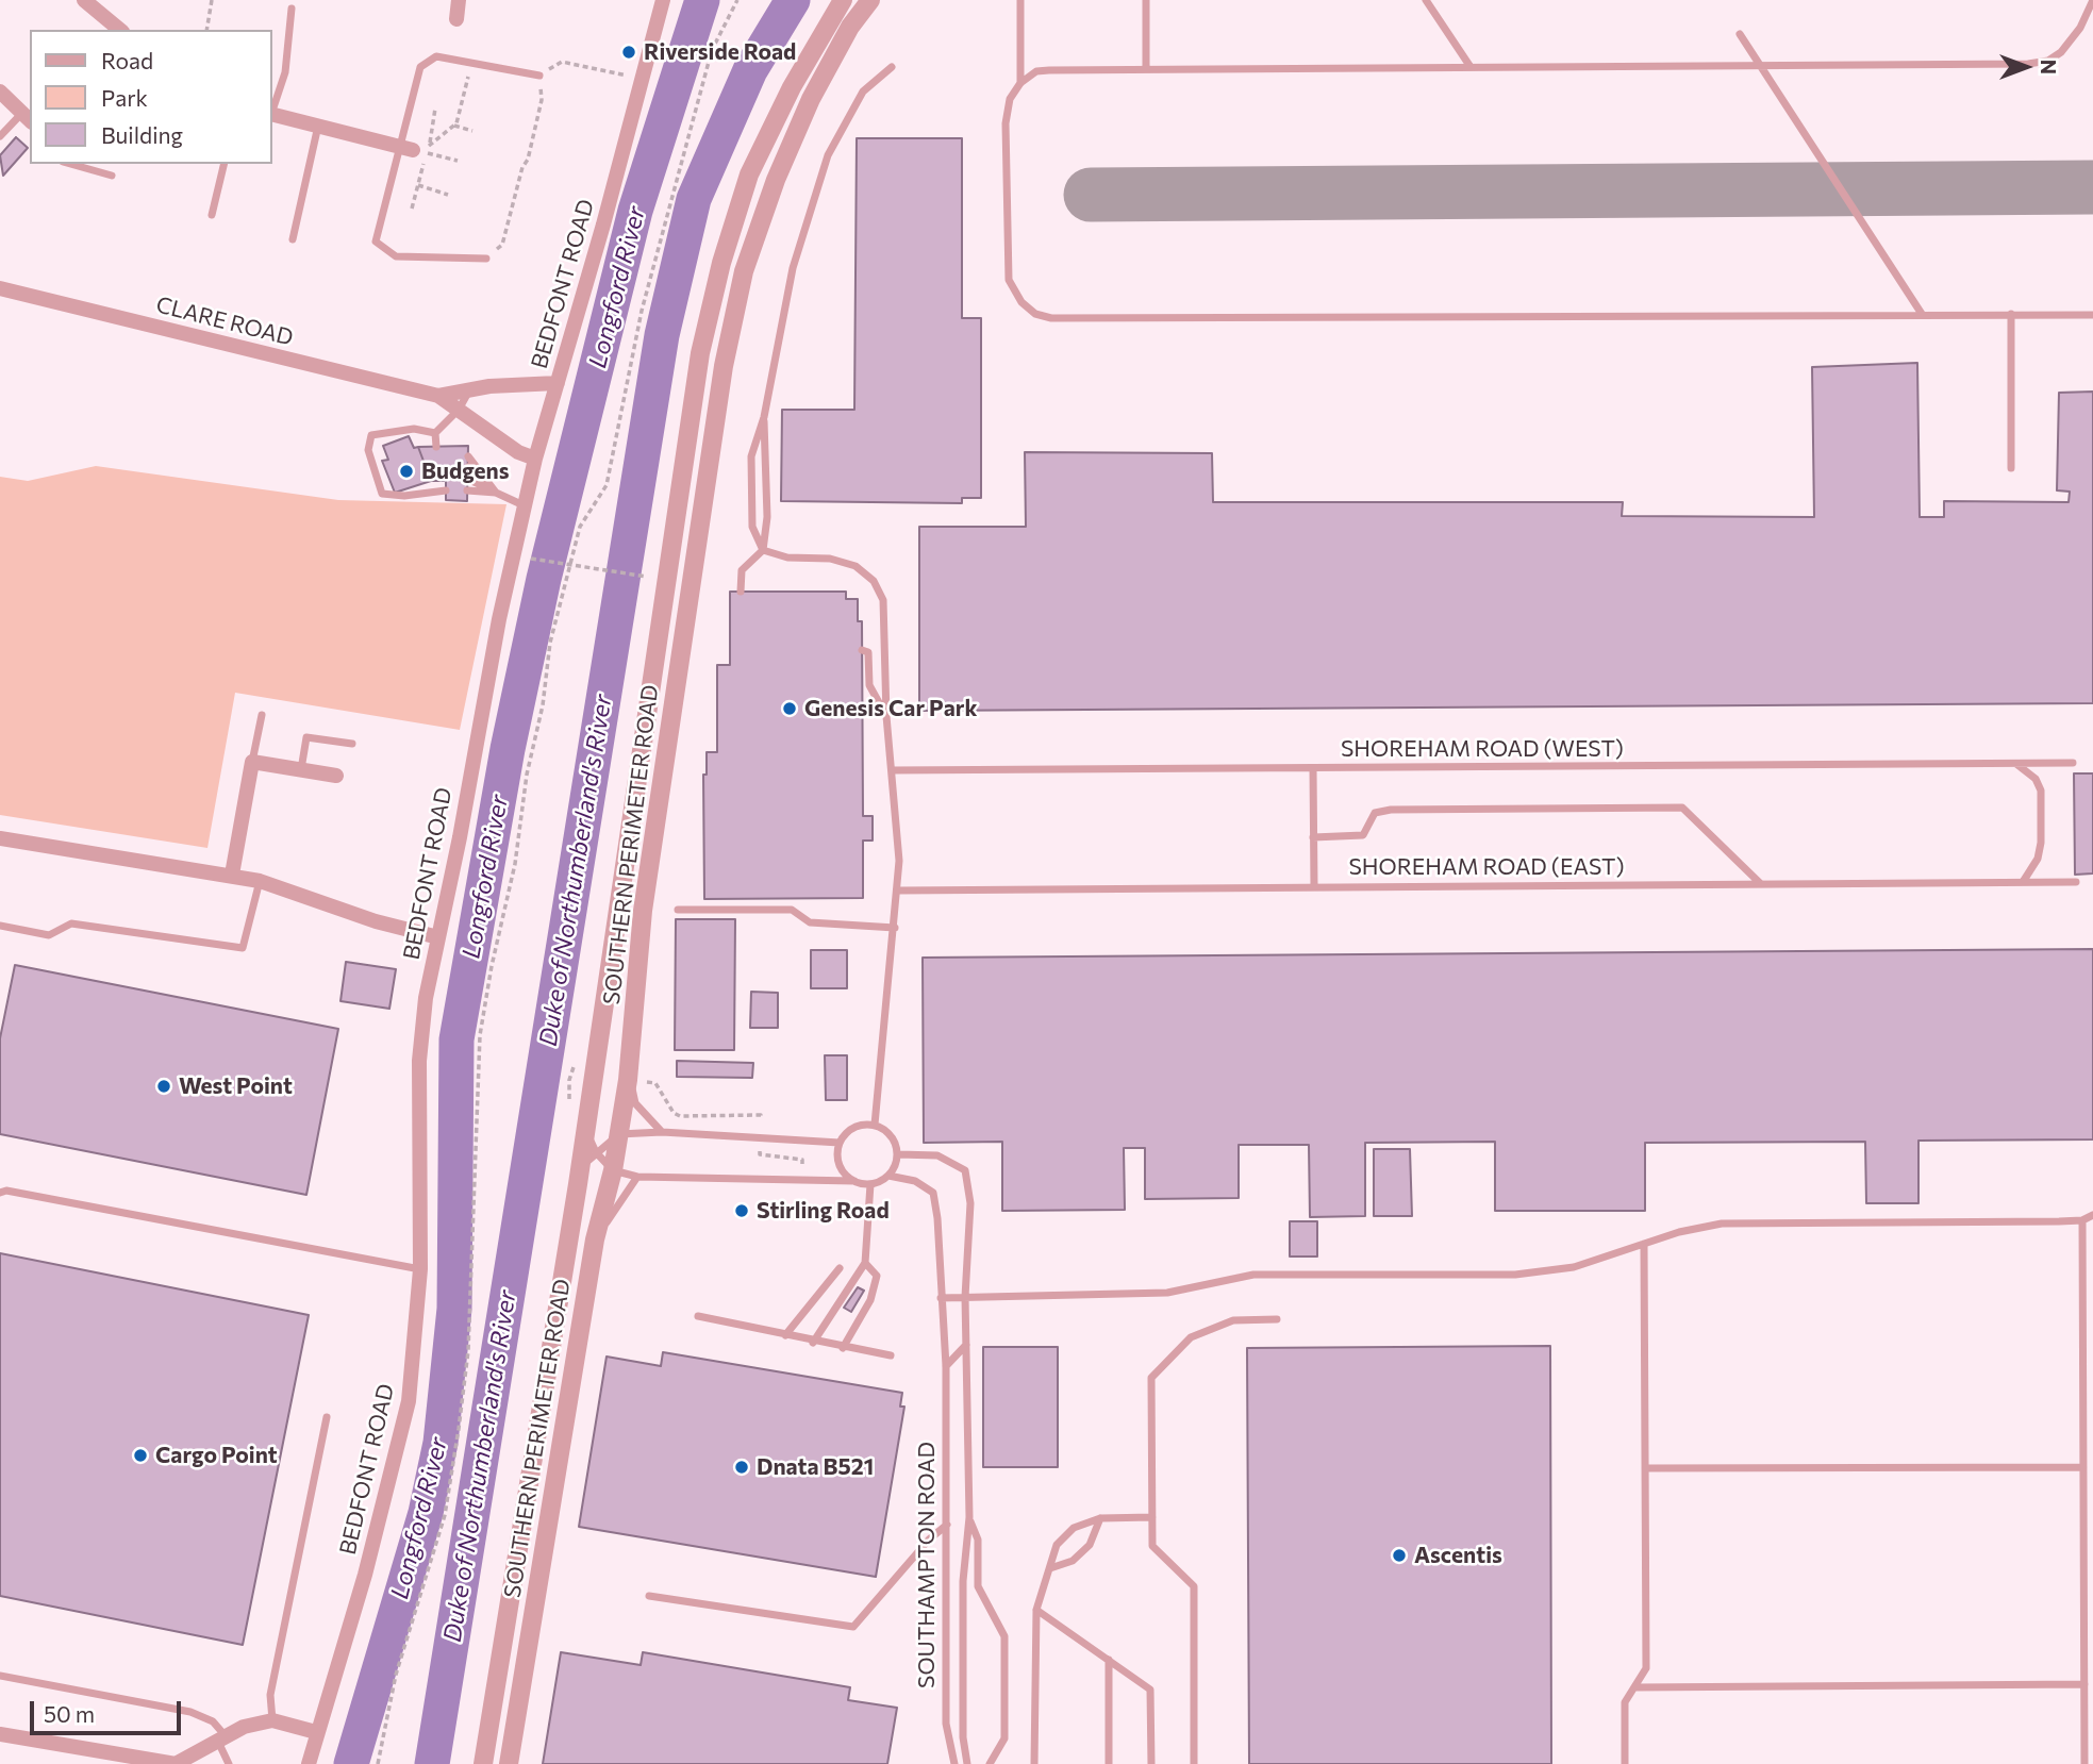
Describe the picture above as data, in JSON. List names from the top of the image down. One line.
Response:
{"streets":{"street":["BEDFONT ROAD","CLARE ROAD","SOUTHERN PERIMETER ROAD"],"lane":["SHOREHAM ROAD (WEST)","SHOREHAM ROAD (EAST)","SOUTHAMPTON ROAD"]},"crossings":[["BEDFONT ROAD","CLARE ROAD"]],"water":["Longford River","Duke of Northumberland's River"],"places":["Riverside Road","Budgens","Genesis Car Park","West Point","Stirling Road","Cargo Point","Dnata B521","Ascentis"],"legend":["Road","Park","Building"],"scale_bar":"50 m","north":"right"}
